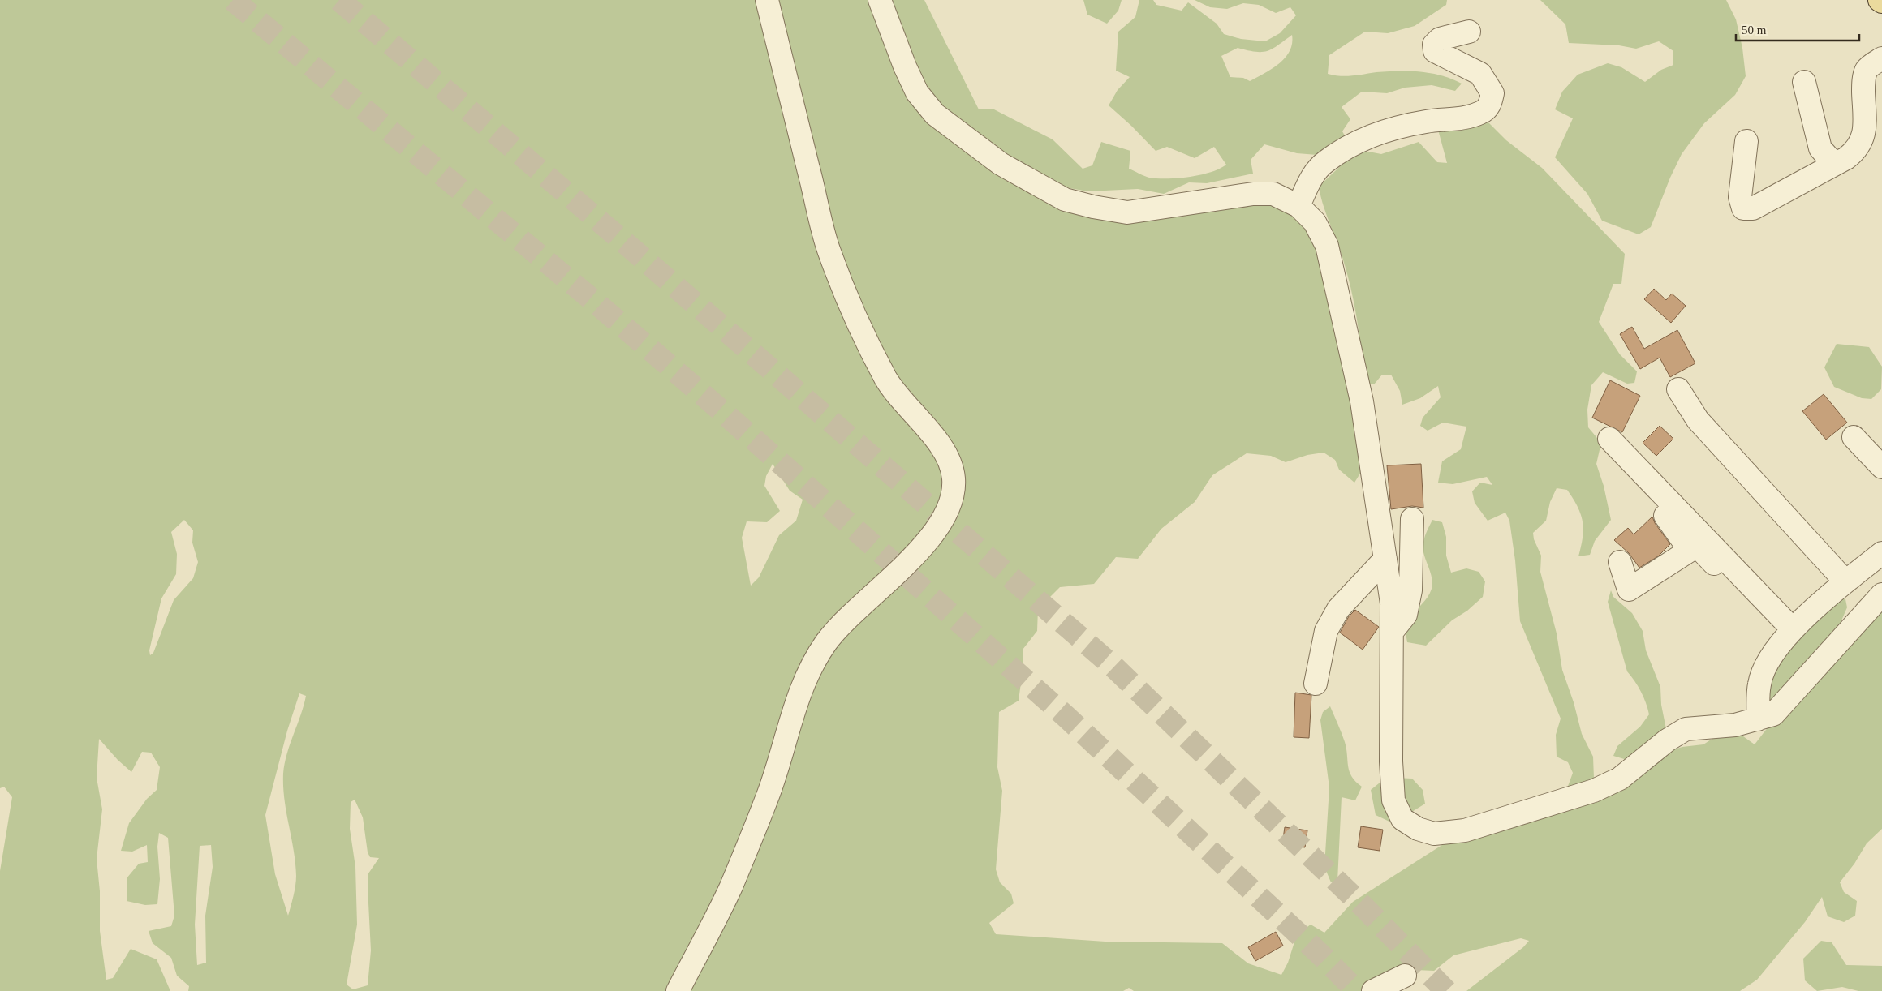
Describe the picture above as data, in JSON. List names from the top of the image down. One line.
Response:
{"scale_bar":"50 m"}
